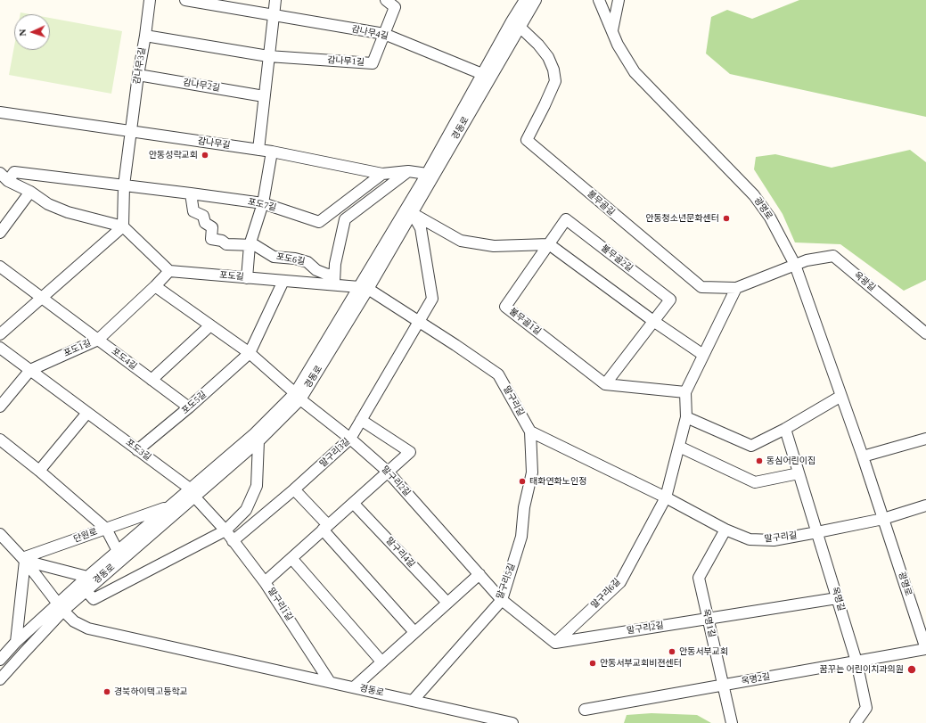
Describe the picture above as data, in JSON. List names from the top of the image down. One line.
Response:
{"streets":{"street":["감나무4길","감나무1길","감나무3길","감나무2길","경동로","감나무길","불무골길","포도7길","광명로","불무골2길","포도6길","포도길","옥광길","불무골1길","포도1길","포도4길","말구리길","포도5길","포도3길","말구리3길","말구리2길","단원로","말구리4길","말구리5길","말구리6길","옥명길","말구리1길","옥명1길","옥명2길"]},"crossings":[["감나무4길","감나무1길"],["감나무4길","경동로"],["감나무3길","감나무2길"],["감나무3길","감나무길"],["경동로","감나무길"],["경동로","불무골길"],["경동로","포도길"],["경동로","말구리길"],["경동로","포도3길"],["경동로","말구리3길"],["경동로","말구리2길"],["경동로","말구리5길"],["경동로","말구리1길"],["감나무길","포도7길"],["불무골길","광명로"],["불무골길","옥광길"],["포도7길","포도6길"],["광명로","옥광길"],["광명로","말구리길"],["광명로","옥명2길"],["불무골2길","불무골1길"],["포도6길","포도길"],["포도길","포도1길"],["포도길","말구리길"],["포도길","포도5길"],["포도1길","포도4길"],["포도1길","포도3길"],["포도4길","포도5길"],["말구리길","말구리3길"],["말구리길","말구리5길"],["말구리길","말구리6길"],["말구리길","옥명길"],["말구리길","옥명1길"],["포도5길","포도3길"],["포도5길","말구리2길"],["포도3길","말구리1길"],["말구리3길","말구리2길"],["말구리3길","말구리1길"],["말구리2길","말구리5길"],["말구리2길","말구리6길"],["말구리2길","옥명길"],["말구리2길","옥명1길"],["옥명길","옥명2길"],["옥명1길","옥명2길"]],"places":["안동성락교회","안동청소년문화센터","동심어린이집","태화연화노인정","안동서부교회","안동서부교회비젼센터","꿈꾸는 어린이치과의원","경북하이텍고등학교"],"north":"left"}
